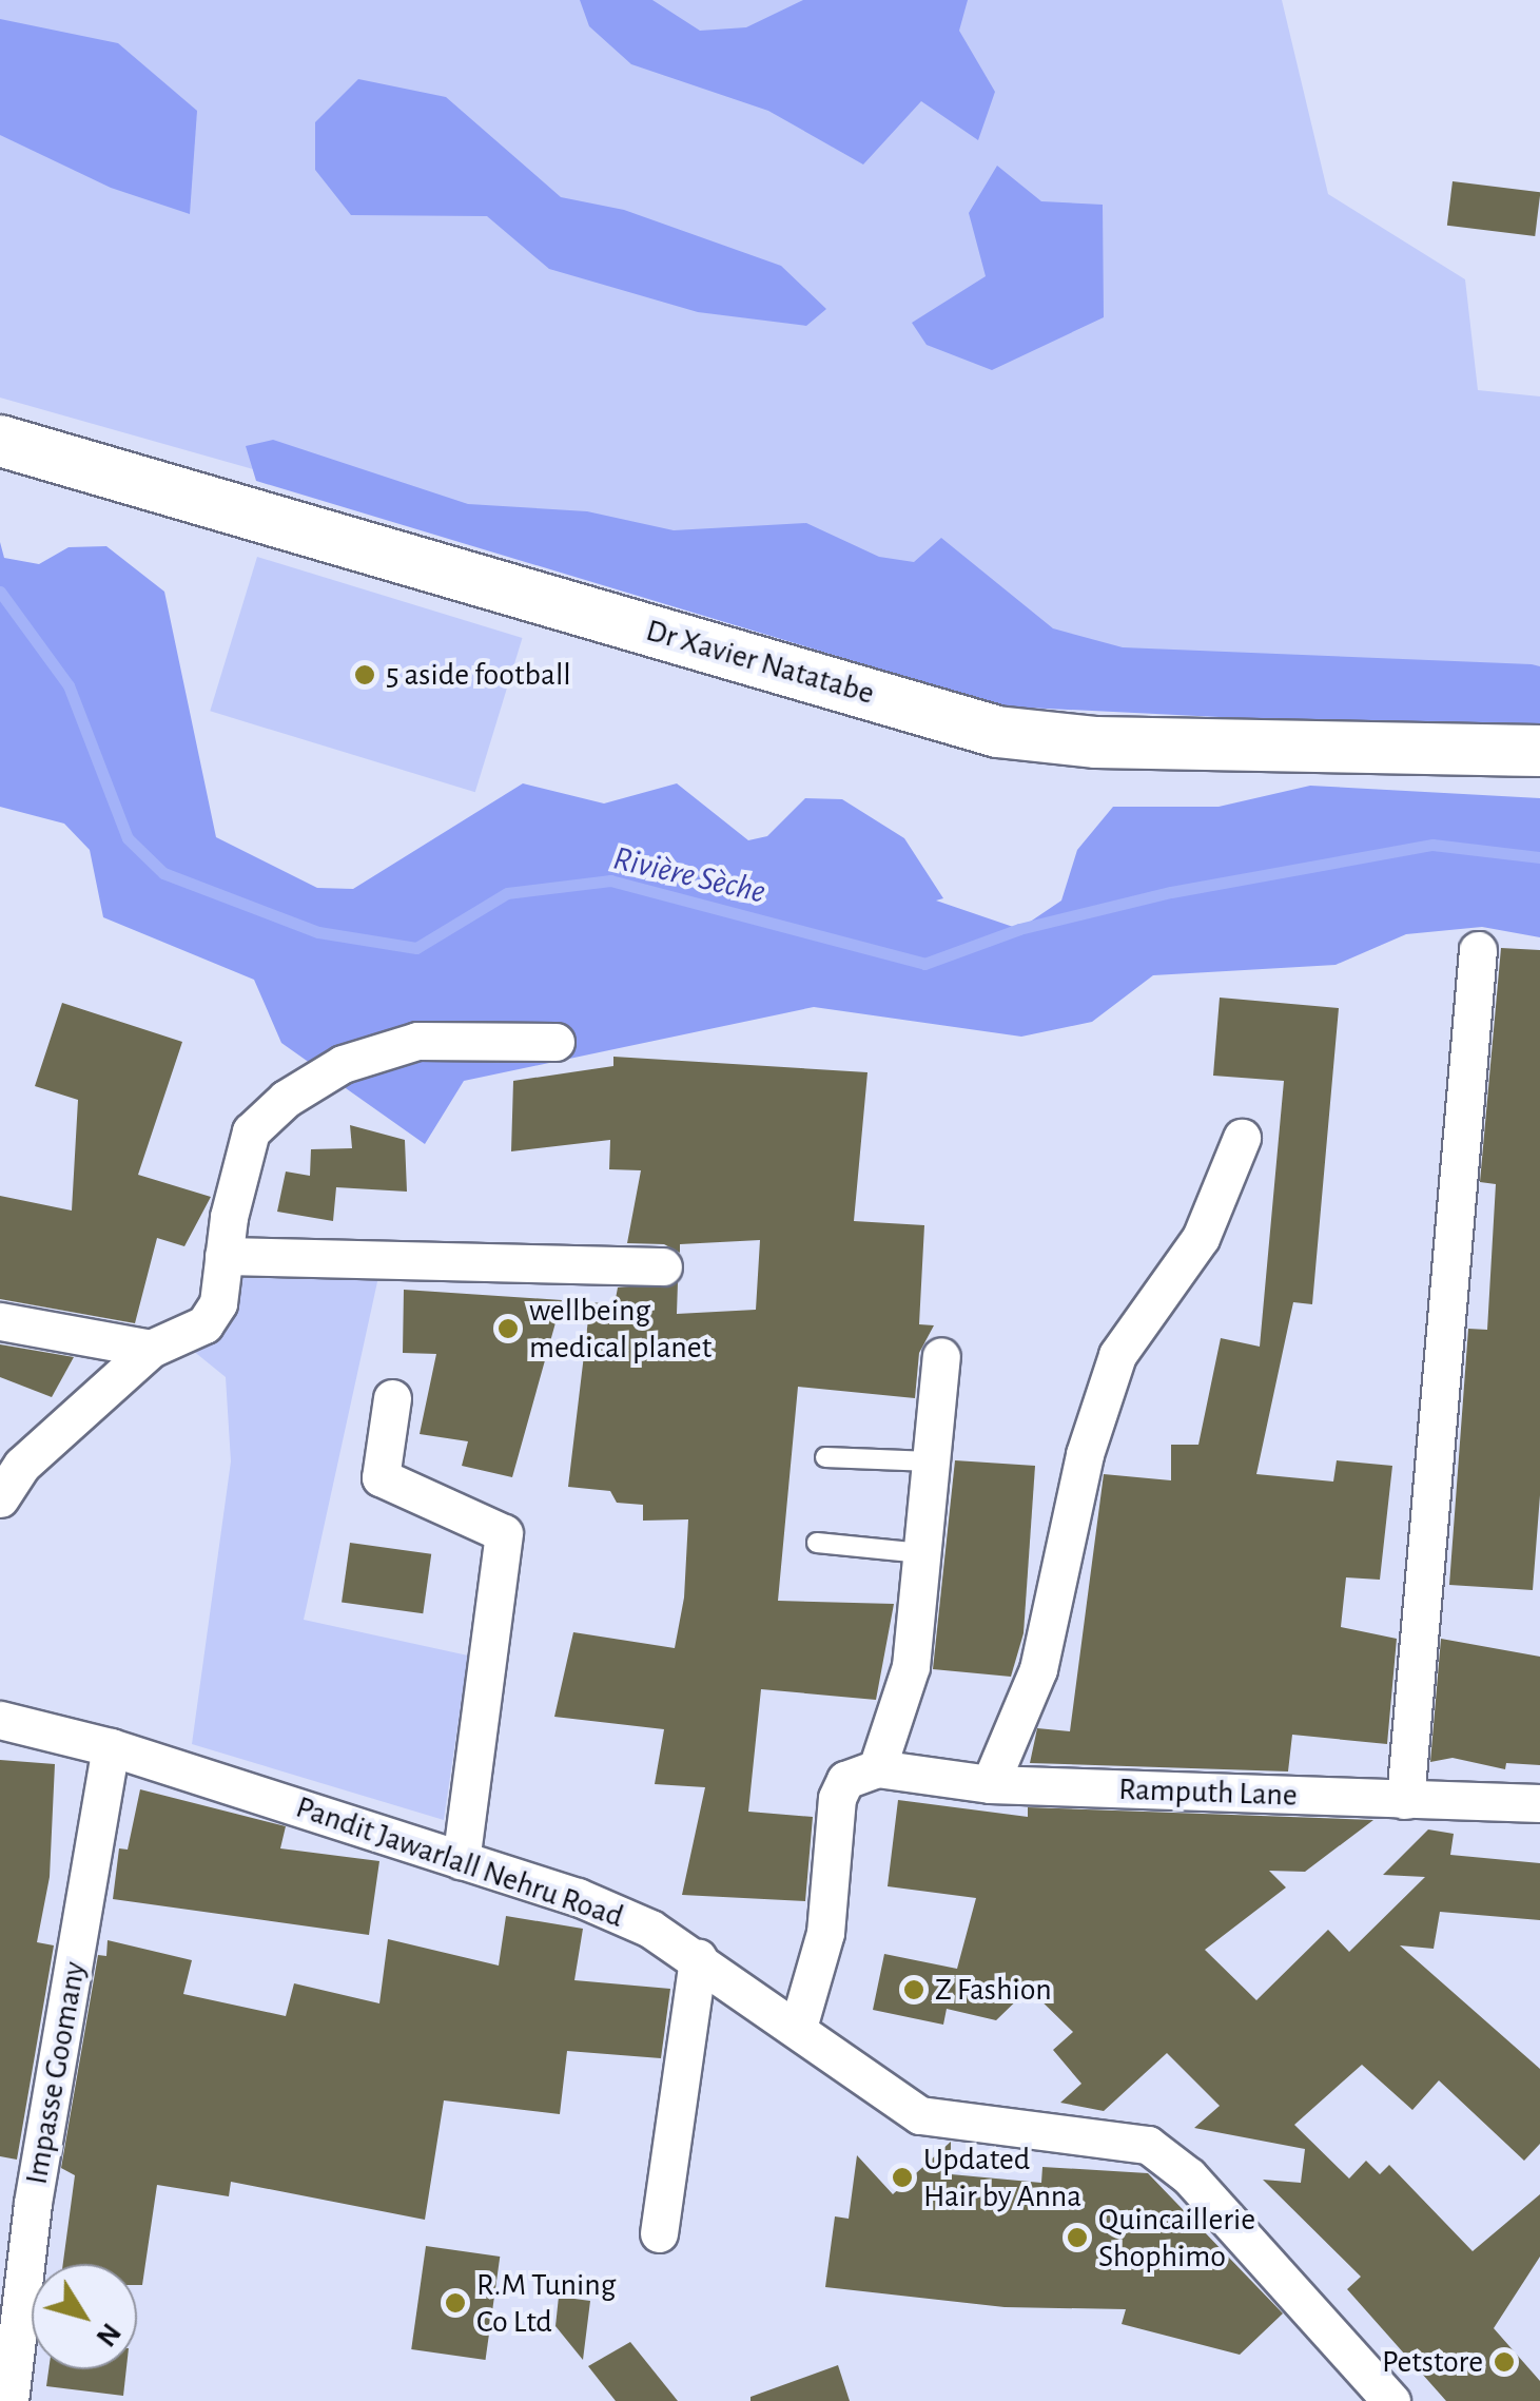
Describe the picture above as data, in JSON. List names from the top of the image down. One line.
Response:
{"streets":{"main road":["Dr Xavier Natatabe"],"street":["Ramputh Lane","Pandit Jawarlall Nehru Road","Impasse Goomany"]},"crossings":[["Pandit Jawarlall Nehru Road","Impasse Goomany"]],"water":["Rivière Sèche"],"places":["5 aside football","wellbeing medical planet","Z Fashion","Updated Hair by Anna","Quincaillerie Shophimo","R.M Tuning Co Ltd","Petstore"],"north":"bottom right"}
